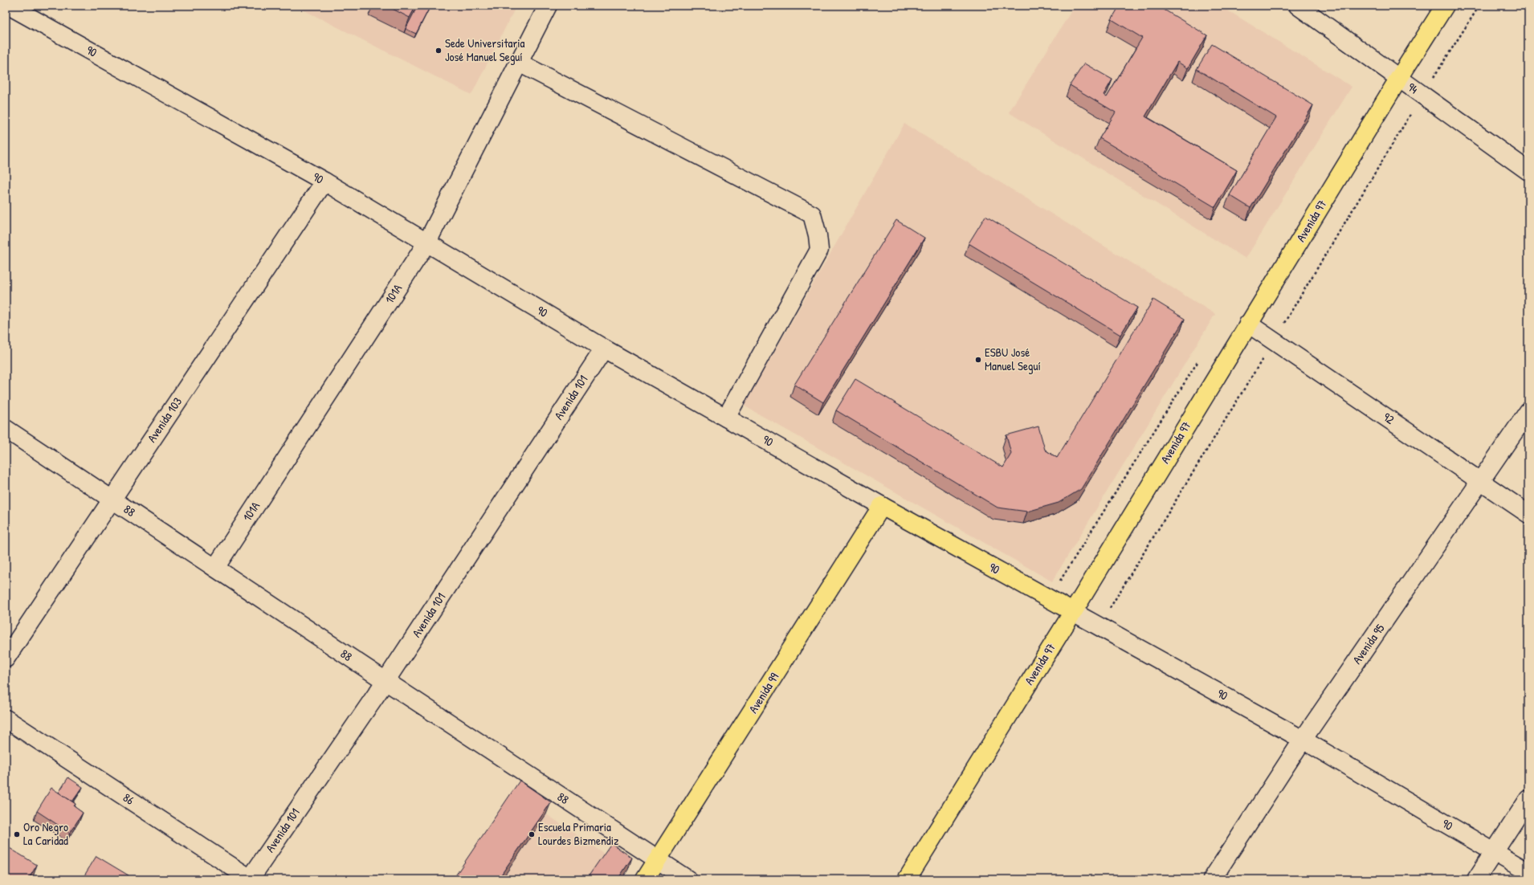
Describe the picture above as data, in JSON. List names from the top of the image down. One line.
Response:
{"streets":{"main road":["90","Avenida 97","Avenida 99"],"street":["94","101A","Avenida 101","92","Avenida 103","88","Avenida 95","86"]},"crossings":[["90","Avenida 97"],["90","101A"],["90","Avenida 101"],["90","Avenida 103"],["90","Avenida 95"],["90","Avenida 99"],["94","Avenida 97"],["Avenida 97","92"],["101A","88"],["Avenida 101","88"],["Avenida 101","86"],["92","Avenida 95"],["Avenida 103","88"],["88","Avenida 99"]],"places":["Sede Universitaria José Manuel Seguí","ESBU José Manuel Seguí","Oro Negro La Caridad","Escuela Primaria Lourdes Bizmendiz"]}
